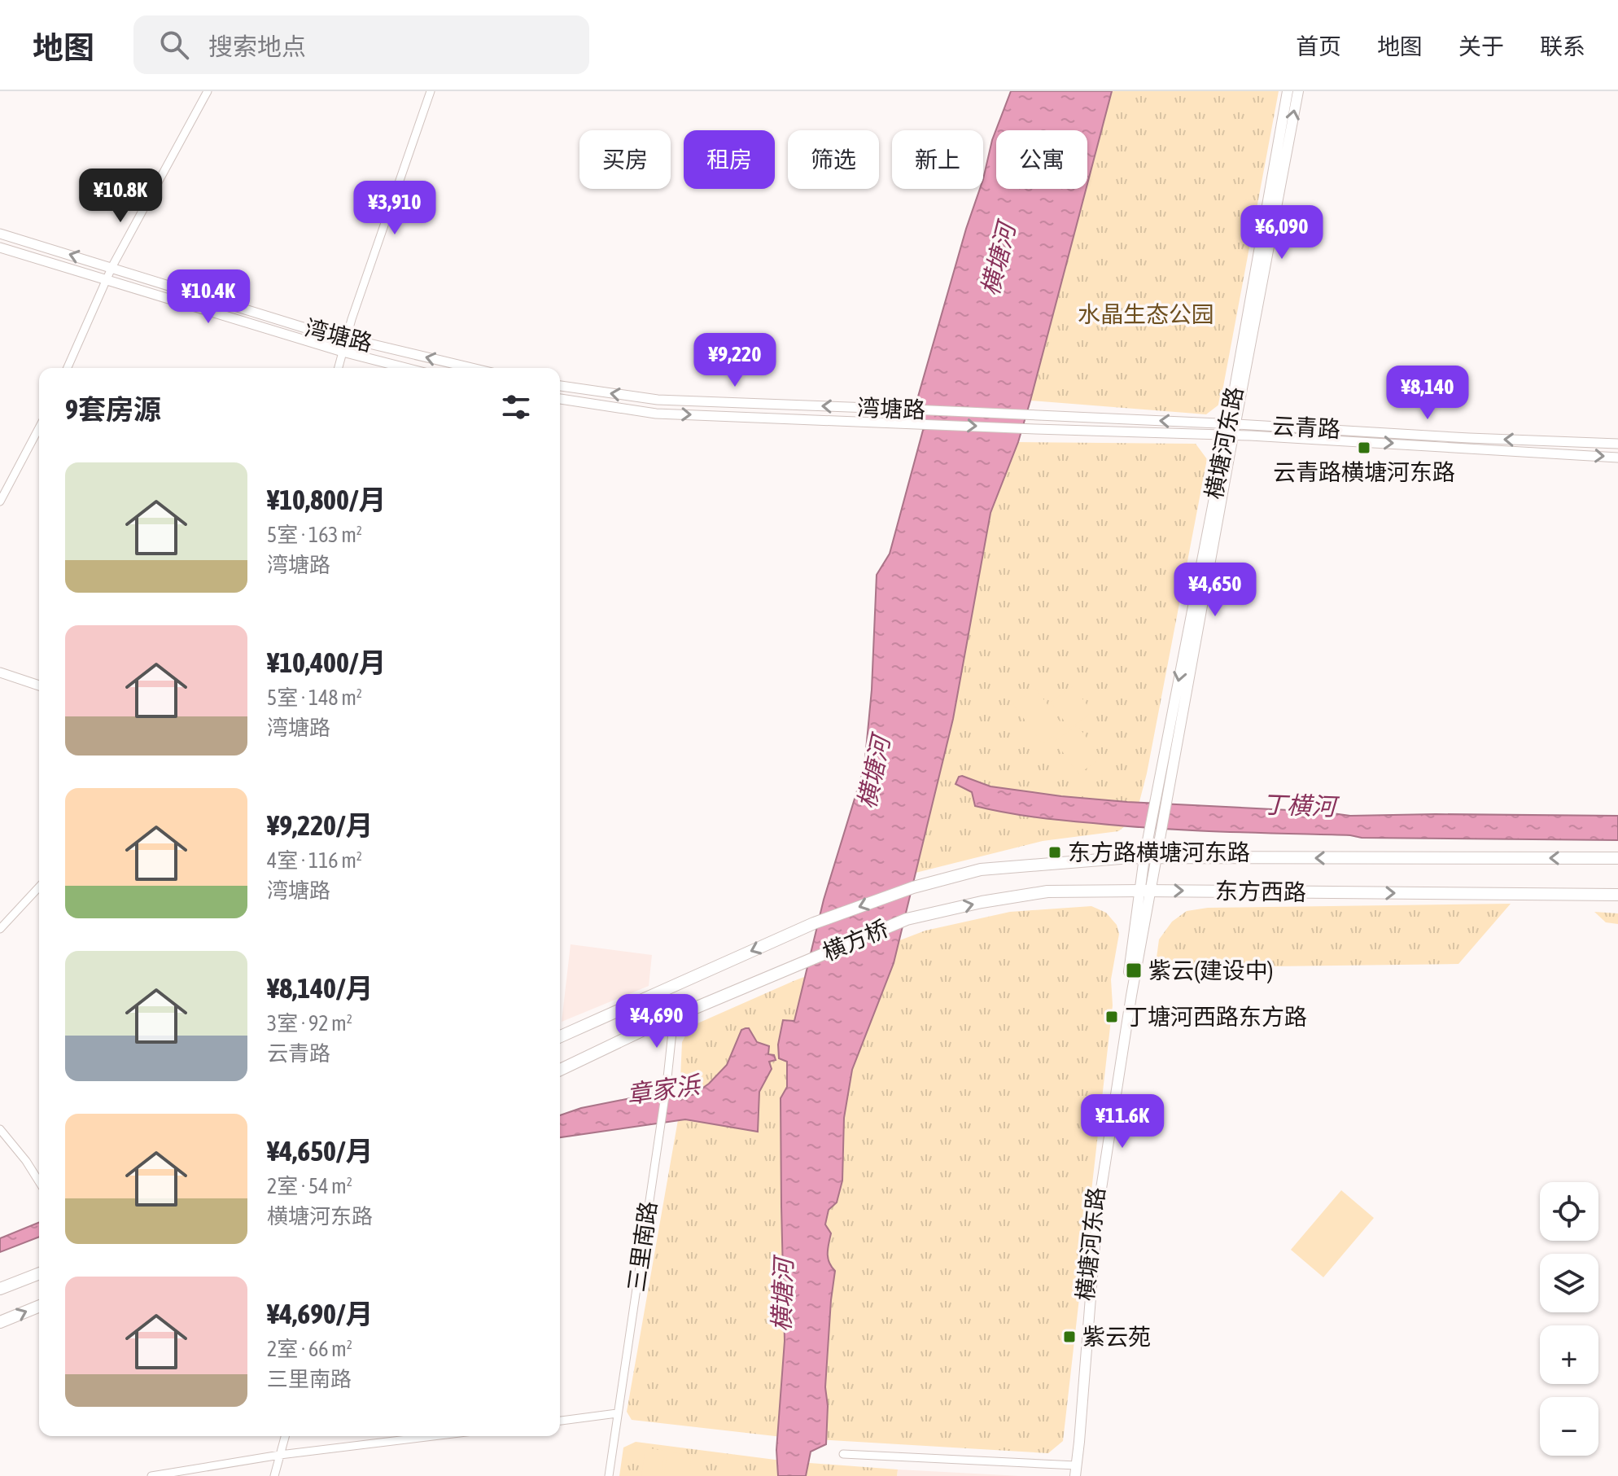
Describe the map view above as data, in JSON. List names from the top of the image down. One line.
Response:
{"streets":{"main road":["横塘河东路","东方西路","横方桥"],"street":["湾塘路","云青路","三里南路"]},"crossings":[["湾塘路","云青路"],["湾塘路","横塘河东路"],["云青路","横塘河东路"],["横塘河东路","东方西路"],["东方西路","横方桥"],["横方桥","三里南路"]],"water":["横塘河","丁横河","章家浜"],"parks":["水晶生态公园"],"places":{"transit":["云青路横塘河东路","东方路横塘河东路","紫云(建设中)","丁塘河西路东方路","紫云苑"]},"page":{"header":"地图","search":"搜索地点","nav":["首页","地图","关于","联系"],"chip":["买房","租房","筛选","新上","公寓"],"price":["¥10.8K","¥3,910","¥6,090","¥10.4K","¥9,220","¥8,140","¥4,650","¥4,690","¥11.6K"],"heading":"9套房源","list":[{"name":"¥10,800/月","note":"5室 · 163 m² · 湾塘路"},{"name":"¥10,400/月","note":"5室 · 148 m² · 湾塘路"},{"name":"¥9,220/月","note":"4室 · 116 m² · 湾塘路"},{"name":"¥8,140/月","note":"3室 · 92 m² · 云青路"},{"name":"¥4,650/月","note":"2室 · 54 m² · 横塘河东路"},{"name":"¥4,690/月","note":"2室 · 66 m² · 三里南路"}],"map_buttons":["+","−"]}}
